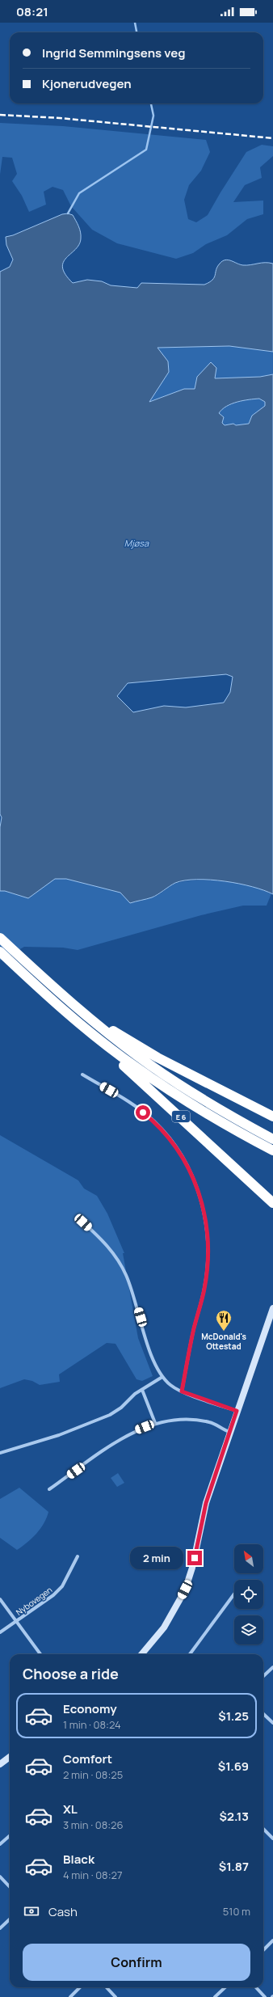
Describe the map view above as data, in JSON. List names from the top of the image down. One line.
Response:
{"streets":{"highway":["E 6"],"street":["Nybovegen"]},"water":["Mjøsa"],"places":{"restaurant":["McDonald's Ottestad"]},"north":"top left","page":{"status":"08:21","banner":["Ingrid Semmingsens veg","Kjonerudvegen"],"bubble":"2 min","heading":"Choose a ride","list":[{"name":"Economy","note":"1 min · 08:24","value":"$1.25"},{"name":"Comfort","note":"2 min · 08:25","value":"$1.69"},{"name":"XL","note":"3 min · 08:26","value":"$2.13"},{"name":"Black","note":"4 min · 08:27","value":"$1.87"}],"pay":["Cash","510 m"],"buttons":"Confirm"}}
